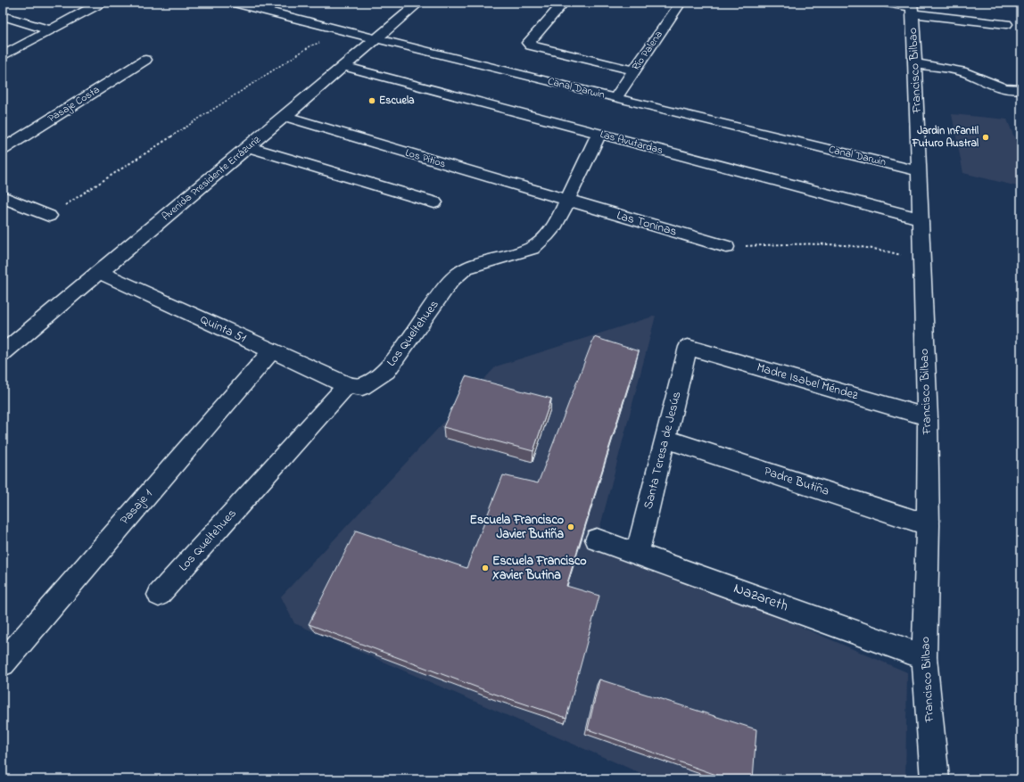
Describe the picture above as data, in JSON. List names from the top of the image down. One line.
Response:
{"streets":{"street":["Río Palena","Francisco Bilbao","Canal Darwin","Pasaje Costa","Las Avutardas","Los Pitios","Avenida Presidente Errázuriz","Las Toninas","Quinta 51","Los Queltehues","Madre Isabel Méndez","Santa Teresa de Jesús","Padre Butiña","Pasaje 1","Nazareth"]},"crossings":[["Río Palena","Canal Darwin"],["Francisco Bilbao","Canal Darwin"],["Francisco Bilbao","Las Avutardas"],["Francisco Bilbao","Madre Isabel Méndez"],["Francisco Bilbao","Padre Butiña"],["Francisco Bilbao","Nazareth"],["Canal Darwin","Avenida Presidente Errázuriz"],["Las Avutardas","Avenida Presidente Errázuriz"],["Las Avutardas","Los Queltehues"],["Los Pitios","Avenida Presidente Errázuriz"],["Los Pitios","Las Toninas"],["Los Pitios","Los Queltehues"],["Avenida Presidente Errázuriz","Quinta 51"],["Las Toninas","Los Queltehues"],["Quinta 51","Los Queltehues"],["Quinta 51","Pasaje 1"],["Madre Isabel Méndez","Santa Teresa de Jesús"],["Santa Teresa de Jesús","Padre Butiña"],["Santa Teresa de Jesús","Nazareth"]],"places":["Escuela","Jardin Infantil Futuro Austral","Escuela Francisco Javier Butiña","Escuela Francisco Xavier Butina"]}
